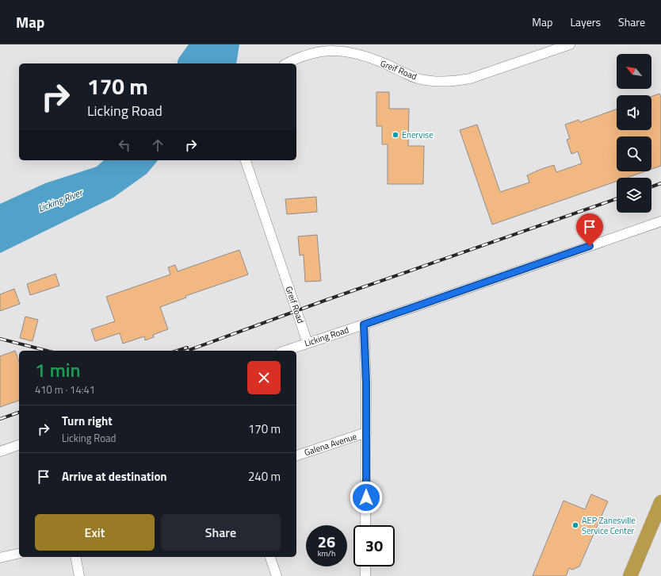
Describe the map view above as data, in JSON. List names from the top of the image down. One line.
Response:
{"streets":{"street":["Greif Road","Licking Road","Galena Avenue"]},"crossings":[["Greif Road","Licking Road"]],"water":["Licking River"],"places":["Enervise","AEP Zanesville Service Center"],"north":"top left","page":{"header":"Map","nav":["Map","Layers","Share"],"turn":["170 m","Licking Road"],"heading":["1 min","410 m · 14:41"],"list":[{"name":"Turn right","note":"Licking Road","value":"170 m"},{"name":"Arrive at destination","value":"240 m"}],"buttons":["Exit","Share"],"speed":"26 km/h","limit":"30"}}
